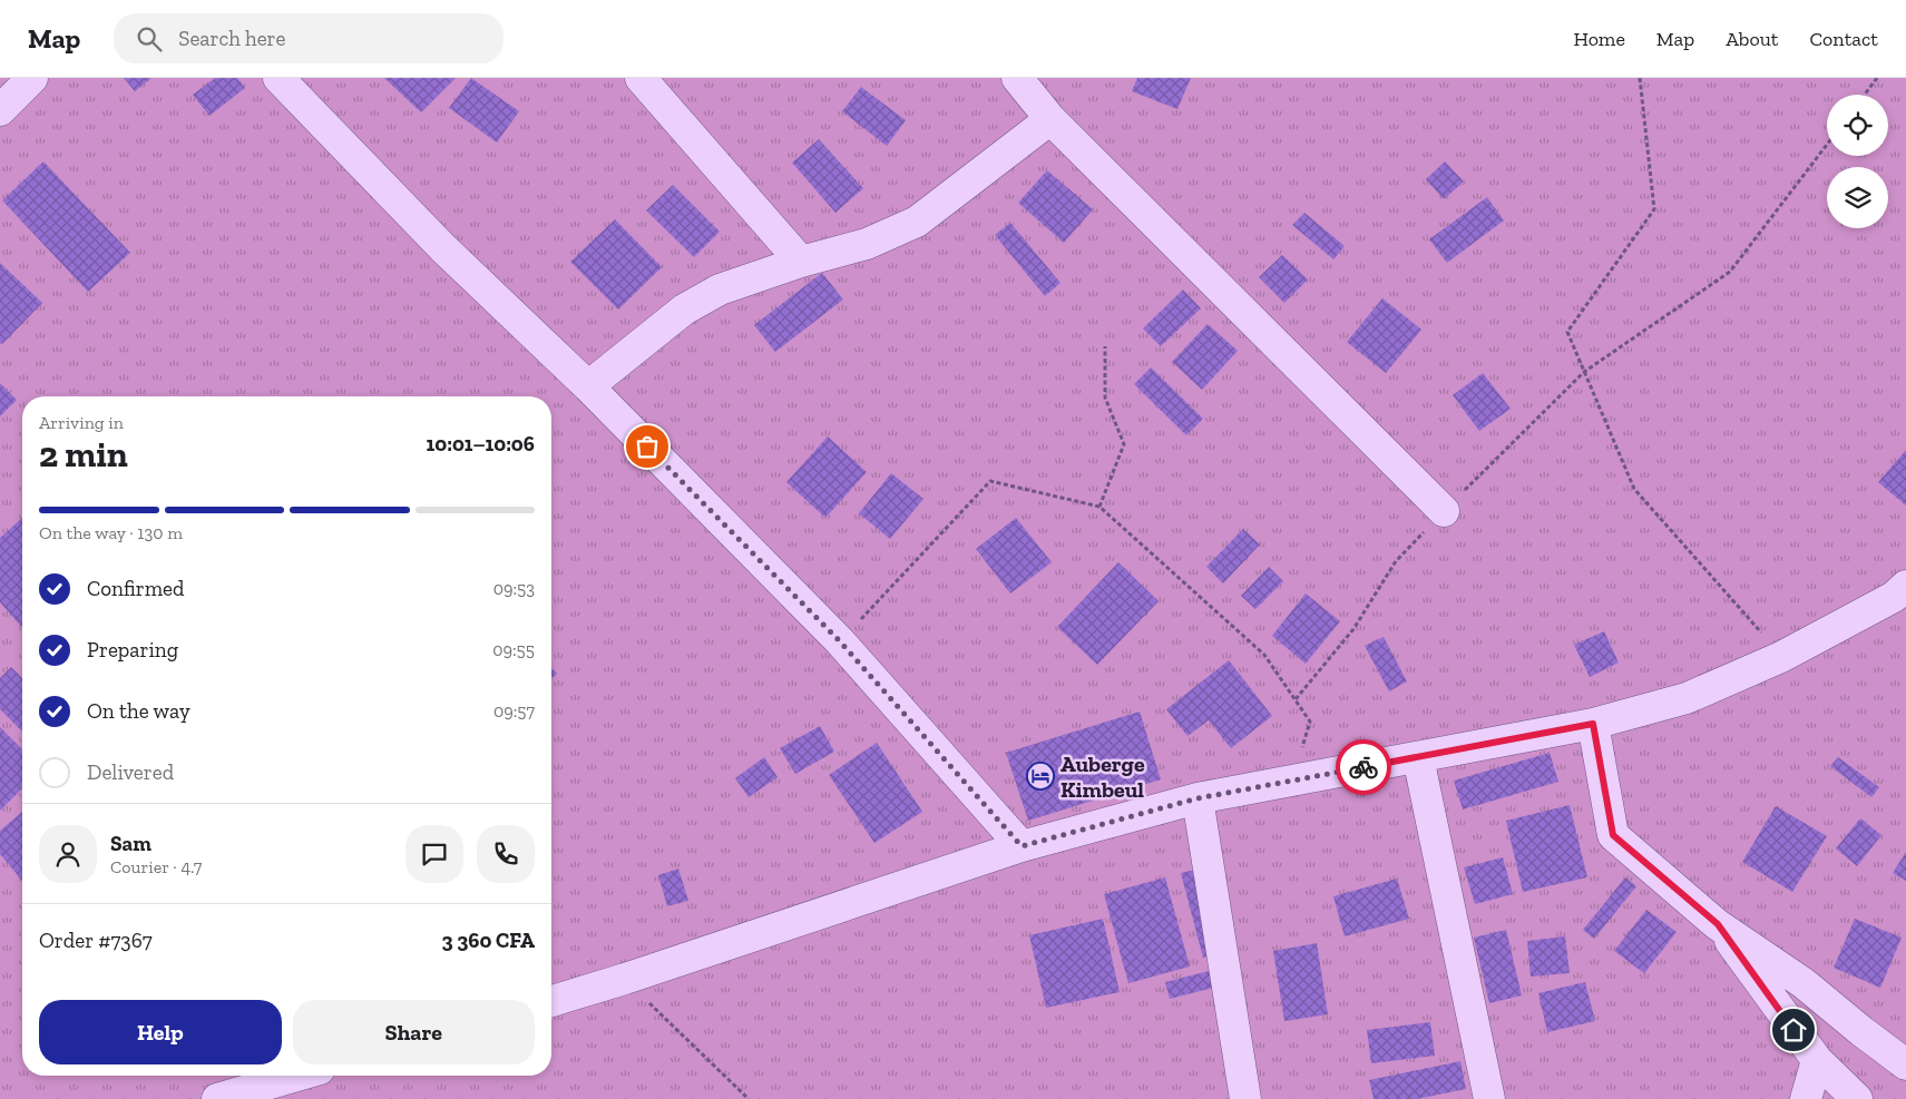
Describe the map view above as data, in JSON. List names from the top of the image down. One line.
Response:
{"places":{"hotel":["Auberge Kimbeul"]},"page":{"header":"Map","search":"Search here","nav":["Home","Map","About","Contact"],"heading":["2 min","Arriving in","10:01–10:06"],"panel":["Sam","Courier · 4.7","Order #7367","3 360 CFA"],"bar":"On the way · 130 m","list":[["Confirmed","09:53"],["Preparing","09:55"],["On the way","09:57"],"Delivered"],"buttons":["Help","Share"]}}
